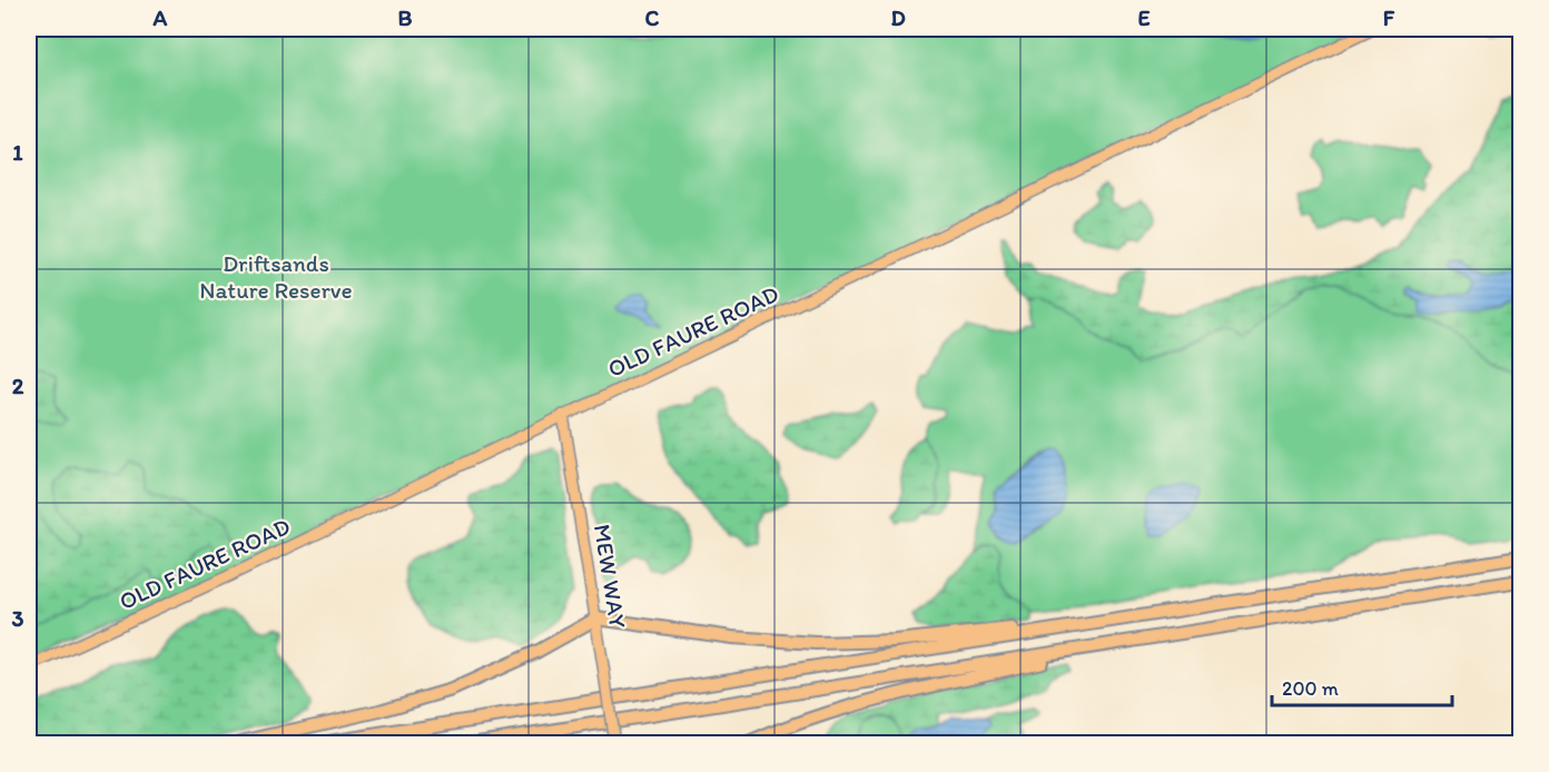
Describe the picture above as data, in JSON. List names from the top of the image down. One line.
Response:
{"streets":{"main road":["OLD FAURE ROAD","MEW WAY"]},"crossings":[["OLD FAURE ROAD","MEW WAY"]],"parks":["Driftsands Nature Reserve"],"scale_bar":"200 m","grid":{"columns":["A","B","C","D","E","F"],"rows":["1","2","3"]}}
